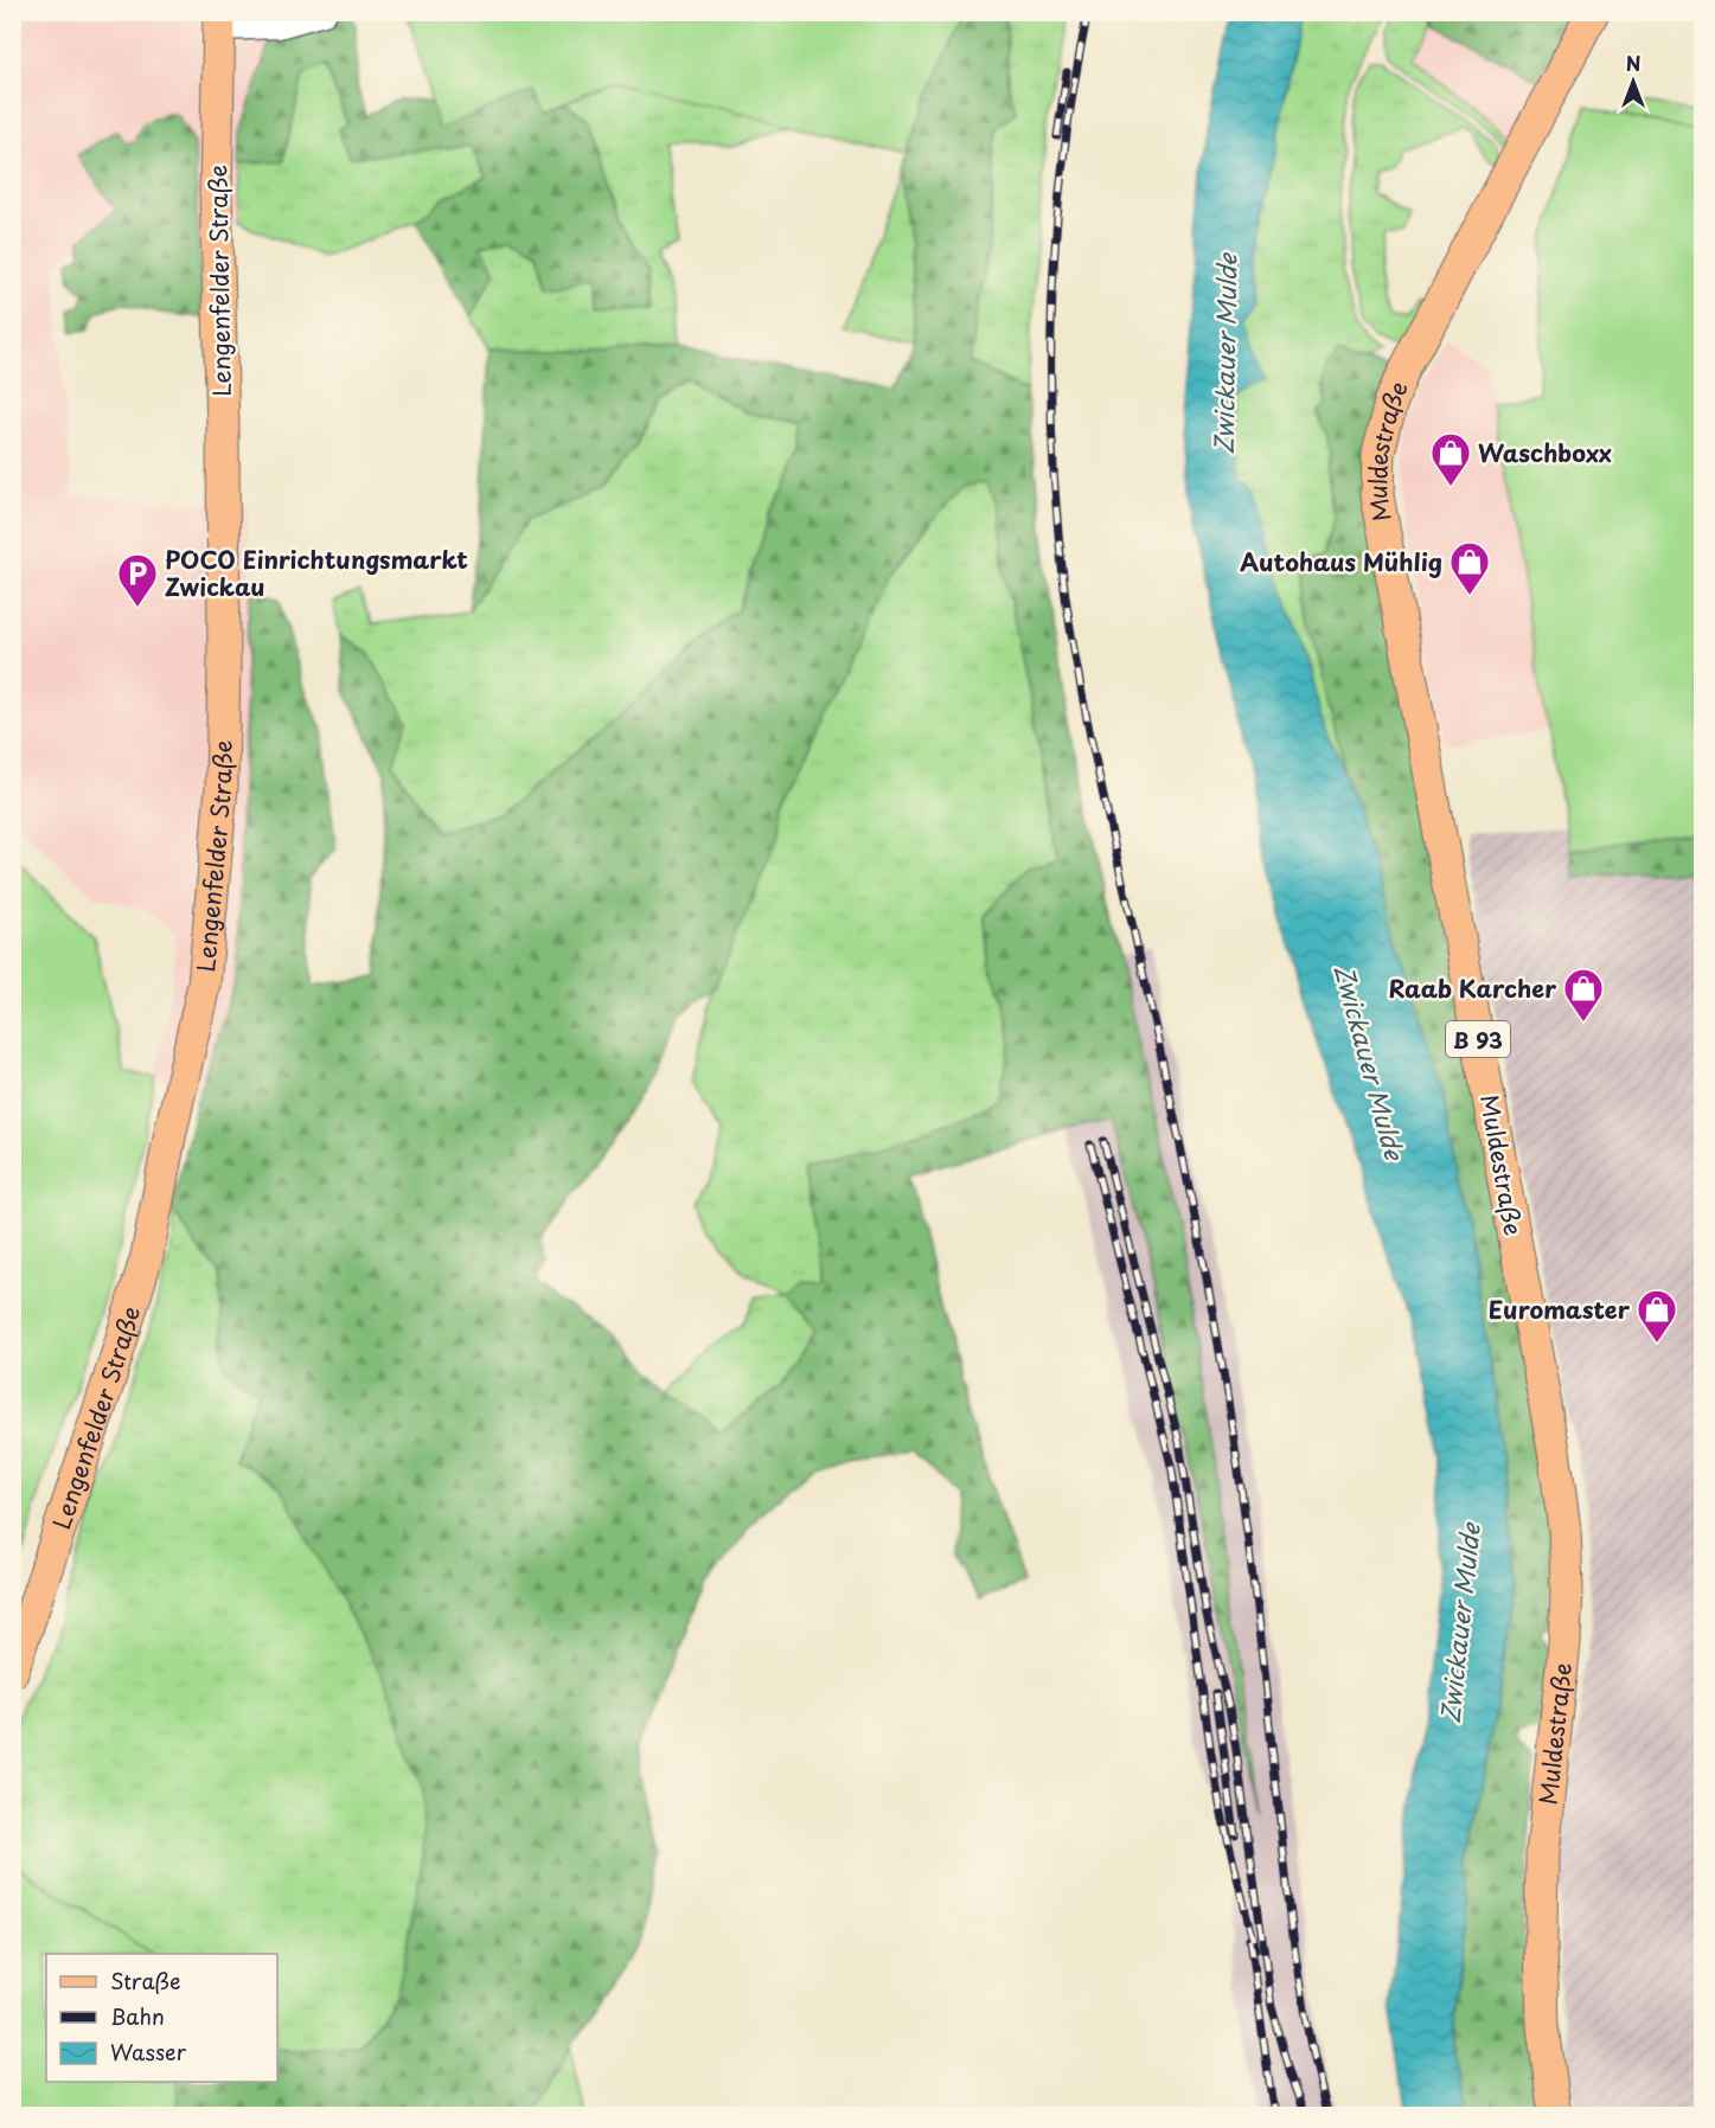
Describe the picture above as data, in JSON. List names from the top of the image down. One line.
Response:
{"streets":{"main road":["Lengenfelder Straße","Muldestraße","B 93"]},"water":["Zwickauer Mulde"],"places":{"shop":["Waschboxx","Autohaus Mühlig","Raab Karcher","Euromaster"],"parking":["POCO Einrichtungsmarkt Zwickau"]},"legend":["Straße","Bahn","Wasser"],"north":"top"}
